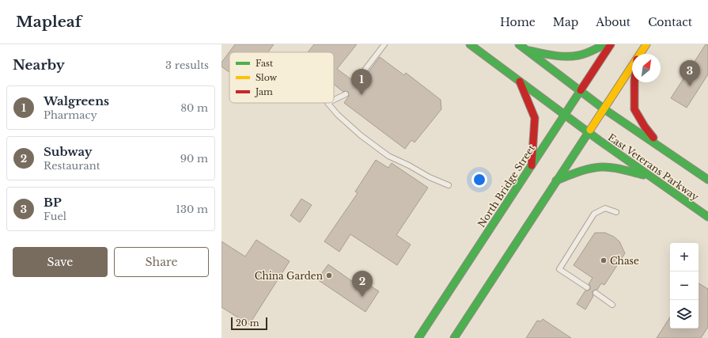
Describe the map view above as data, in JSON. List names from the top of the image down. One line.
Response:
{"streets":{"main road":["East Veterans Parkway","North Bridge Street"]},"crossings":[["East Veterans Parkway","North Bridge Street"]],"places":["Chase","China Garden"],"legend":["Fast","Slow","Jam"],"scale_bar":"20 m","north":"top right","page":{"header":"Mapleaf","nav":["Home","Map","About","Contact"],"heading":["Nearby","3 results"],"pins":["3","1","2"],"list":[{"mark":"1","name":"Walgreens","note":"Pharmacy","value":"80 m"},{"mark":"2","name":"Subway","note":"Restaurant","value":"90 m"},{"mark":"3","name":"BP","note":"Fuel","value":"130 m"}],"buttons":["Save","Share"],"map_buttons":["+","−"],"scale":"20 m"}}
